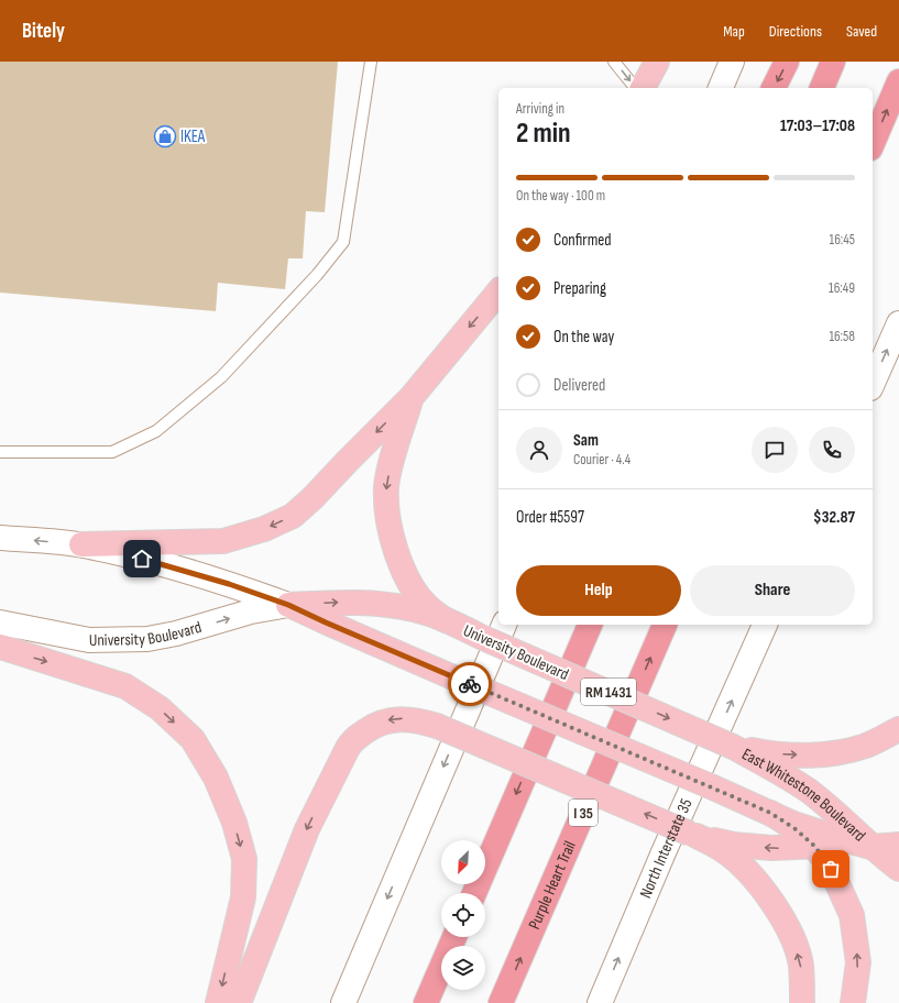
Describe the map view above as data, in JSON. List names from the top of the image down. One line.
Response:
{"streets":{"highway":["I 35","Purple Heart Trail"],"main road":["University Boulevard","RM 1431","East Whitestone Boulevard","North Interstate 35"]},"crossings":[["University Boulevard","East Whitestone Boulevard"]],"one_way":["North Interstate 35"],"places":{"shop":["IKEA"]},"north":"bottom left","page":{"header":"Bitely","nav":["Map","Directions","Saved"],"heading":["2 min","Arriving in","17:03–17:08"],"panel":["Sam","Courier · 4.4","Order #5597","$32.87"],"bar":"On the way · 100 m","list":[["Confirmed","16:45"],["Preparing","16:49"],["On the way","16:58"],"Delivered"],"buttons":["Help","Share"]}}
